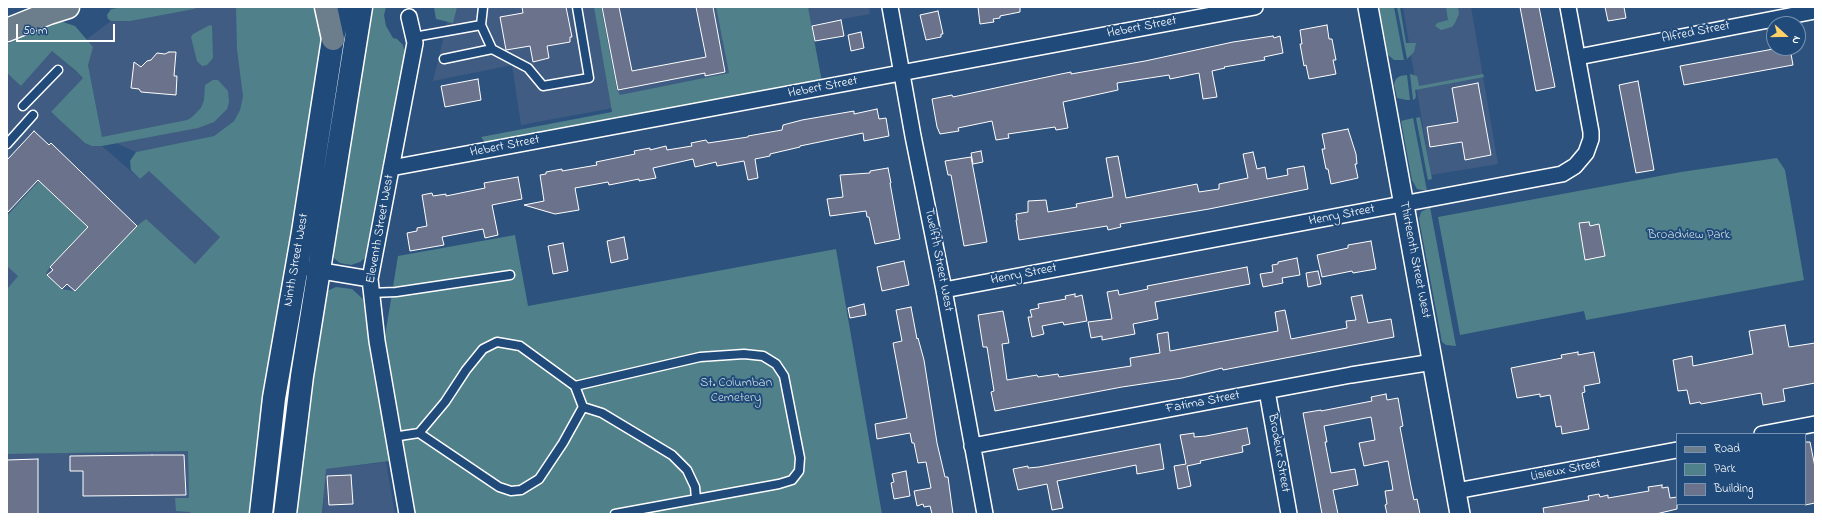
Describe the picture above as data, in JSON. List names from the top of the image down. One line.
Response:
{"streets":{"main road":["Ninth Street West"],"street":["Hebert Street","Alfred Street","Henry Street","Eleventh Street West","Twelfth Street West","Thirteenth Street West","Fatima Street","Brodeur Street","Lisieux Street"]},"crossings":[["Hebert Street","Eleventh Street West"],["Hebert Street","Twelfth Street West"],["Alfred Street","Henry Street"],["Henry Street","Twelfth Street West"],["Henry Street","Thirteenth Street West"],["Twelfth Street West","Fatima Street"],["Thirteenth Street West","Fatima Street"],["Thirteenth Street West","Lisieux Street"],["Fatima Street","Brodeur Street"]],"parks":["Broadview Park","St. Columban Cemetery"],"legend":["Road","Park","Building"],"scale_bar":"50 m","north":"right"}
